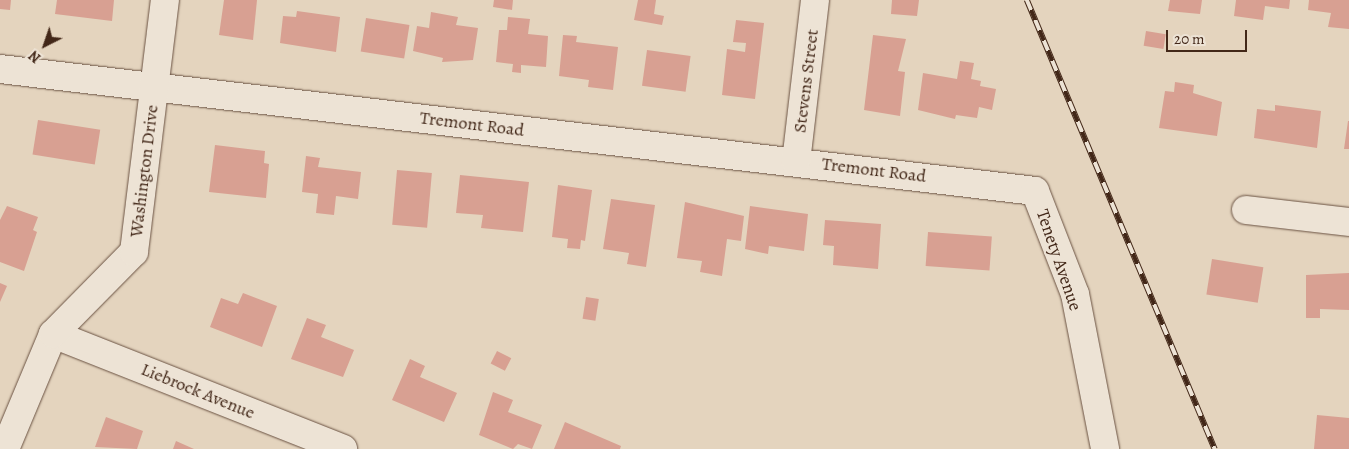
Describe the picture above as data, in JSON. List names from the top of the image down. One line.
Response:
{"streets":{"street":["Stevens Street","Tremont Road","Washington Drive","Tenety Avenue","Liebrock Avenue"]},"crossings":[["Stevens Street","Tremont Road"],["Tremont Road","Washington Drive"],["Tremont Road","Tenety Avenue"],["Washington Drive","Liebrock Avenue"]],"scale_bar":"20 m","north":"bottom left"}
